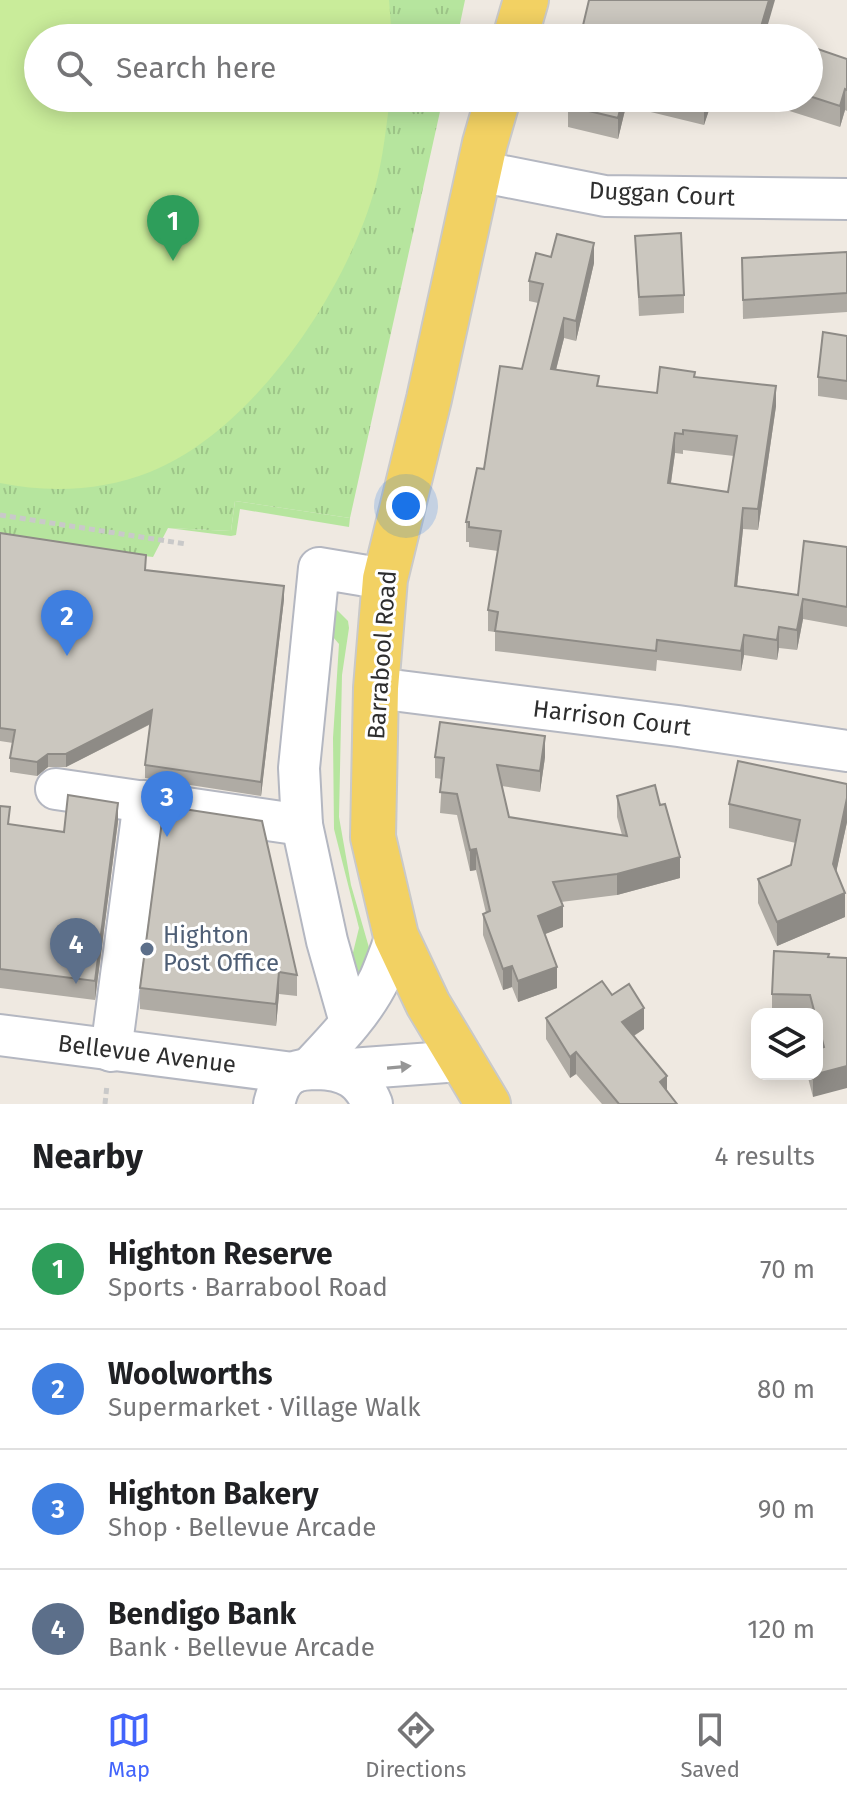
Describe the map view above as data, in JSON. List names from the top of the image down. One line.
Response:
{"streets":{"main road":["Barrabool Road"],"street":["Duggan Court","Harrison Court","Bellevue Avenue"]},"crossings":[["Duggan Court","Barrabool Road"],["Barrabool Road","Harrison Court"],["Barrabool Road","Bellevue Avenue"]],"one_way":["Bellevue Avenue"],"places":["Highton Post Office"],"page":{"search":"Search here","pins":["1","2","3","4"],"heading":["Nearby","4 results"],"list":[{"mark":"1","name":"Highton Reserve","note":"Sports · Barrabool Road","value":"70 m"},{"mark":"2","name":"Woolworths","note":"Supermarket · Village Walk","value":"80 m"},{"mark":"3","name":"Highton Bakery","note":"Shop · Bellevue Arcade","value":"90 m"},{"mark":"4","name":"Bendigo Bank","note":"Bank · Bellevue Arcade","value":"120 m"}],"nav":["Map","Directions","Saved"]}}
